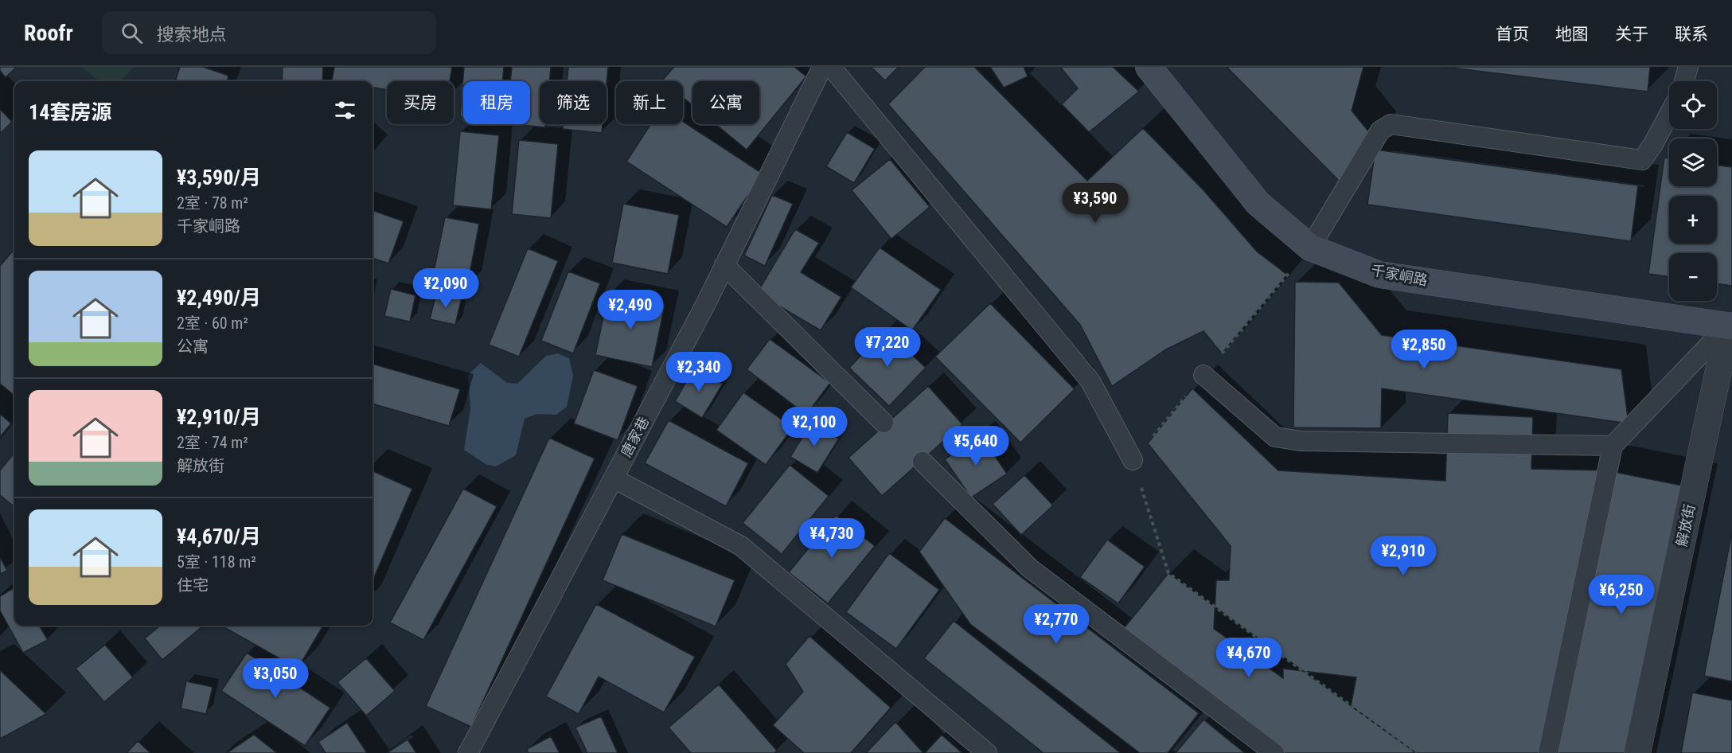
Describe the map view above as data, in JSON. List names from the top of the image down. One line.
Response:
{"streets":{"main road":["千家峒路"],"street":["解放街"],"lane":["唐家巷"]},"crossings":[["千家峒路","解放街"]],"page":{"header":"Roofr","search":"搜索地点","nav":["首页","地图","关于","联系"],"map_buttons":["+","−"],"chip":["买房","租房","筛选","新上","公寓"],"heading":"14套房源","list":[{"name":"¥3,590/月","note":"2室 · 78 m² · 千家峒路"},{"name":"¥2,490/月","note":"2室 · 60 m² · 公寓"},{"name":"¥2,910/月","note":"2室 · 74 m² · 解放街"},{"name":"¥4,670/月","note":"5室 · 118 m² · 住宅"}],"price":["¥3,590","¥2,090","¥2,490","¥7,220","¥2,850","¥2,340","¥2,100","¥5,640","¥4,730","¥2,910","¥6,250","¥2,770","¥4,670","¥3,050"]}}
